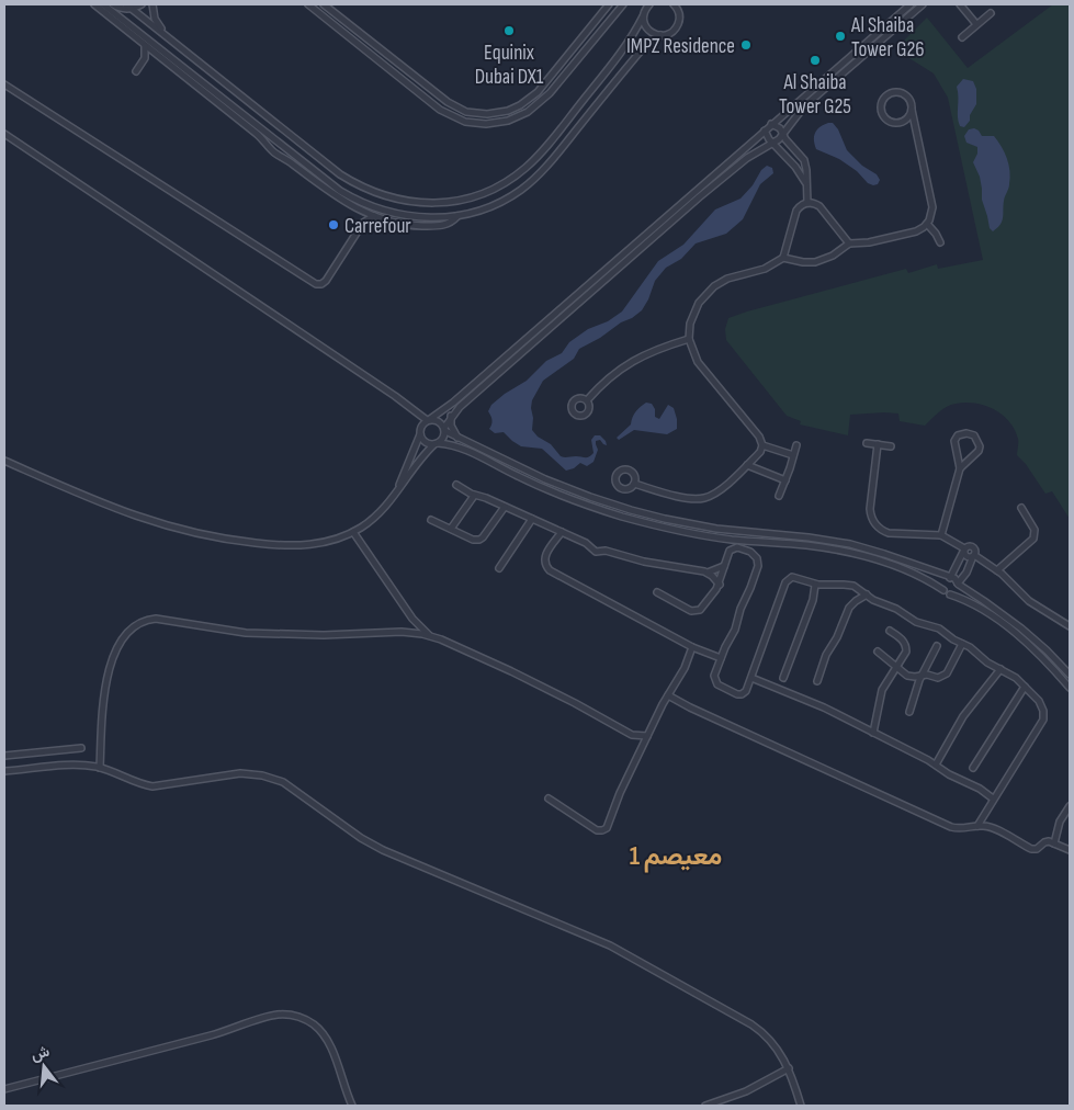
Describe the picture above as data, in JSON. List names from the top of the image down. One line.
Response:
{"districts":["معيصم 1"],"places":["Equinix Dubai DX1","Al Shaiba Tower G26","IMPZ Residence","Al Shaiba Tower G25","Carrefour"],"north":"top"}
